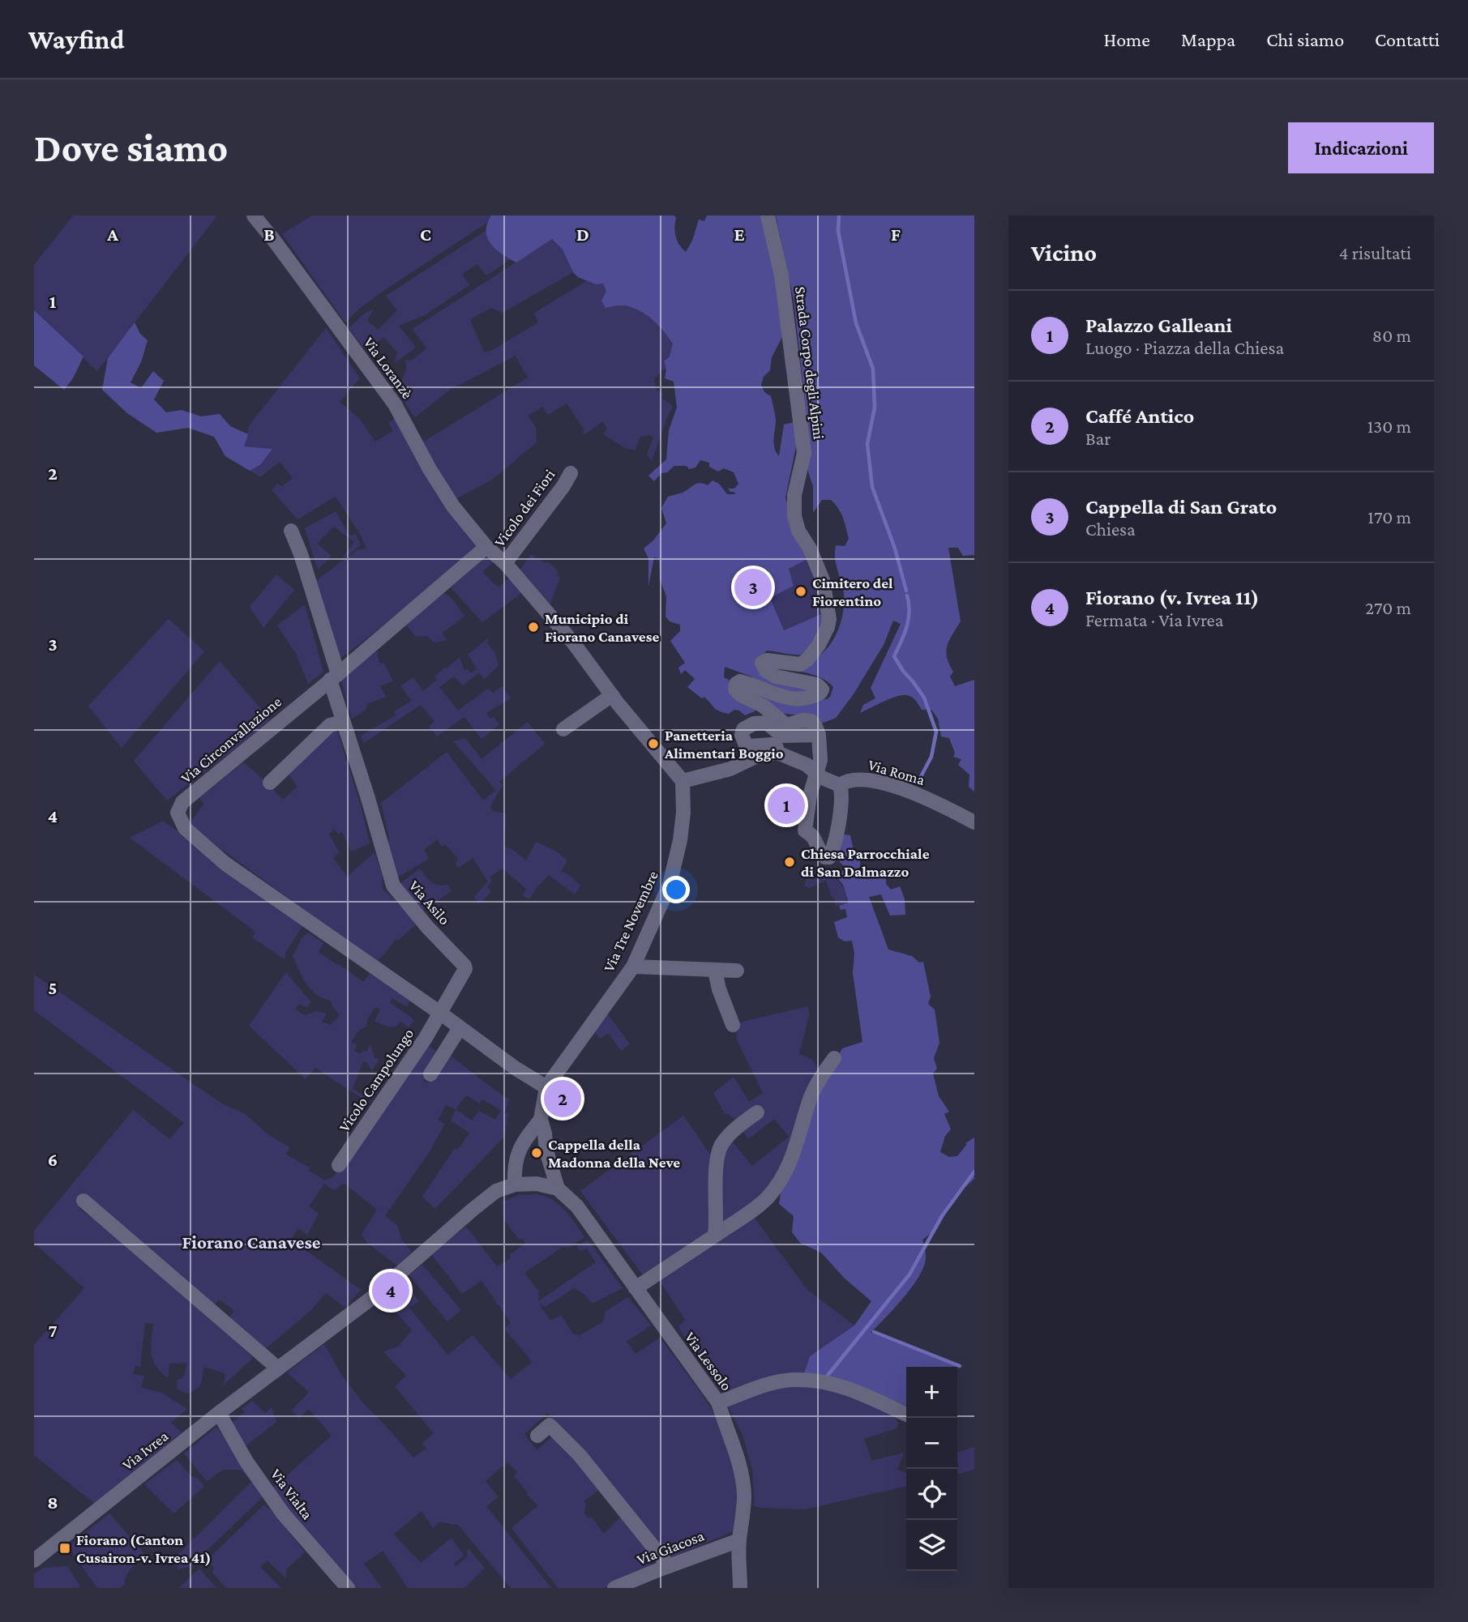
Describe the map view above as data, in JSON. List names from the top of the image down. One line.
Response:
{"streets":{"street":["Strada Corpo degli Alpini","Via Loranzè","Vicolo dei Fiori","Via Circonvallazione","Via Roma","Via Asilo","Via Tre Novembre","Vicolo Campolungo","Via Lessolo","Via Ivrea","Via Vialta","Via Giacosa"]},"crossings":[["Via Loranzè","Vicolo dei Fiori"],["Via Loranzè","Via Circonvallazione"],["Via Loranzè","Via Tre Novembre"],["Via Circonvallazione","Via Asilo"],["Via Circonvallazione","Vicolo Campolungo"],["Via Asilo","Vicolo Campolungo"],["Via Lessolo","Via Giacosa"],["Via Ivrea","Via Vialta"]],"districts":["Fiorano Canavese"],"places":{"other":["Cimitero del Fiorentino","Municipio di Fiorano Canavese","Panetteria Alimentari Boggio","Chiesa Parrocchiale di San Dalmazzo","Cappella della Madonna della Neve"],"transit":["Fiorano (Canton Cusairon-v. Ivrea 41)"]},"page":{"header":"Wayfind","nav":["Home","Mappa","Chi siamo","Contatti"],"buttons":"Indicazioni","title":"Dove siamo","heading":["Vicino","4 risultati"],"list":[{"mark":"1","name":"Palazzo Galleani","note":"Luogo · Piazza della Chiesa","value":"80 m"},{"mark":"2","name":"Caffé Antico","note":"Bar","value":"130 m"},{"mark":"3","name":"Cappella di San Grato","note":"Chiesa","value":"170 m"},{"mark":"4","name":"Fiorano (v. Ivrea 11)","note":"Fermata · Via Ivrea","value":"270 m"}],"pins":["3","1","2","4"],"map_buttons":["+","−"]},"grid":{"columns":["A","B","C","D","E","F"],"rows":["1","2","3","4","5","6","7","8"]}}
